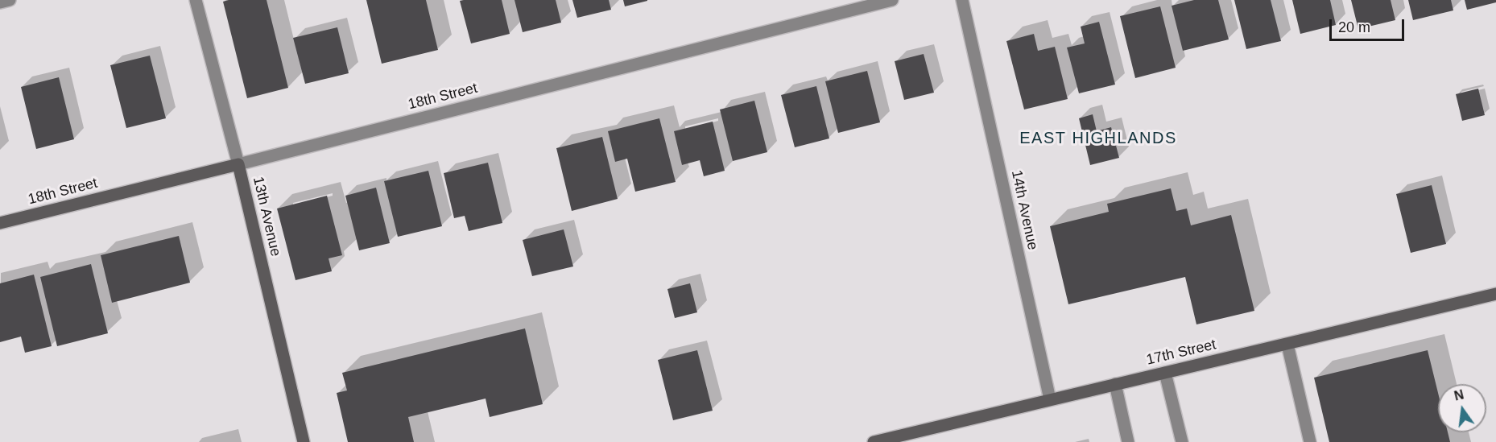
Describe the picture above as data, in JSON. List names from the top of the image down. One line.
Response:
{"streets":{"street":["18th Street","14th Avenue","13th Avenue","17th Street"]},"crossings":[["18th Street","13th Avenue"],["14th Avenue","17th Street"]],"districts":["EAST HIGHLANDS"],"scale_bar":"20 m","north":"top"}
